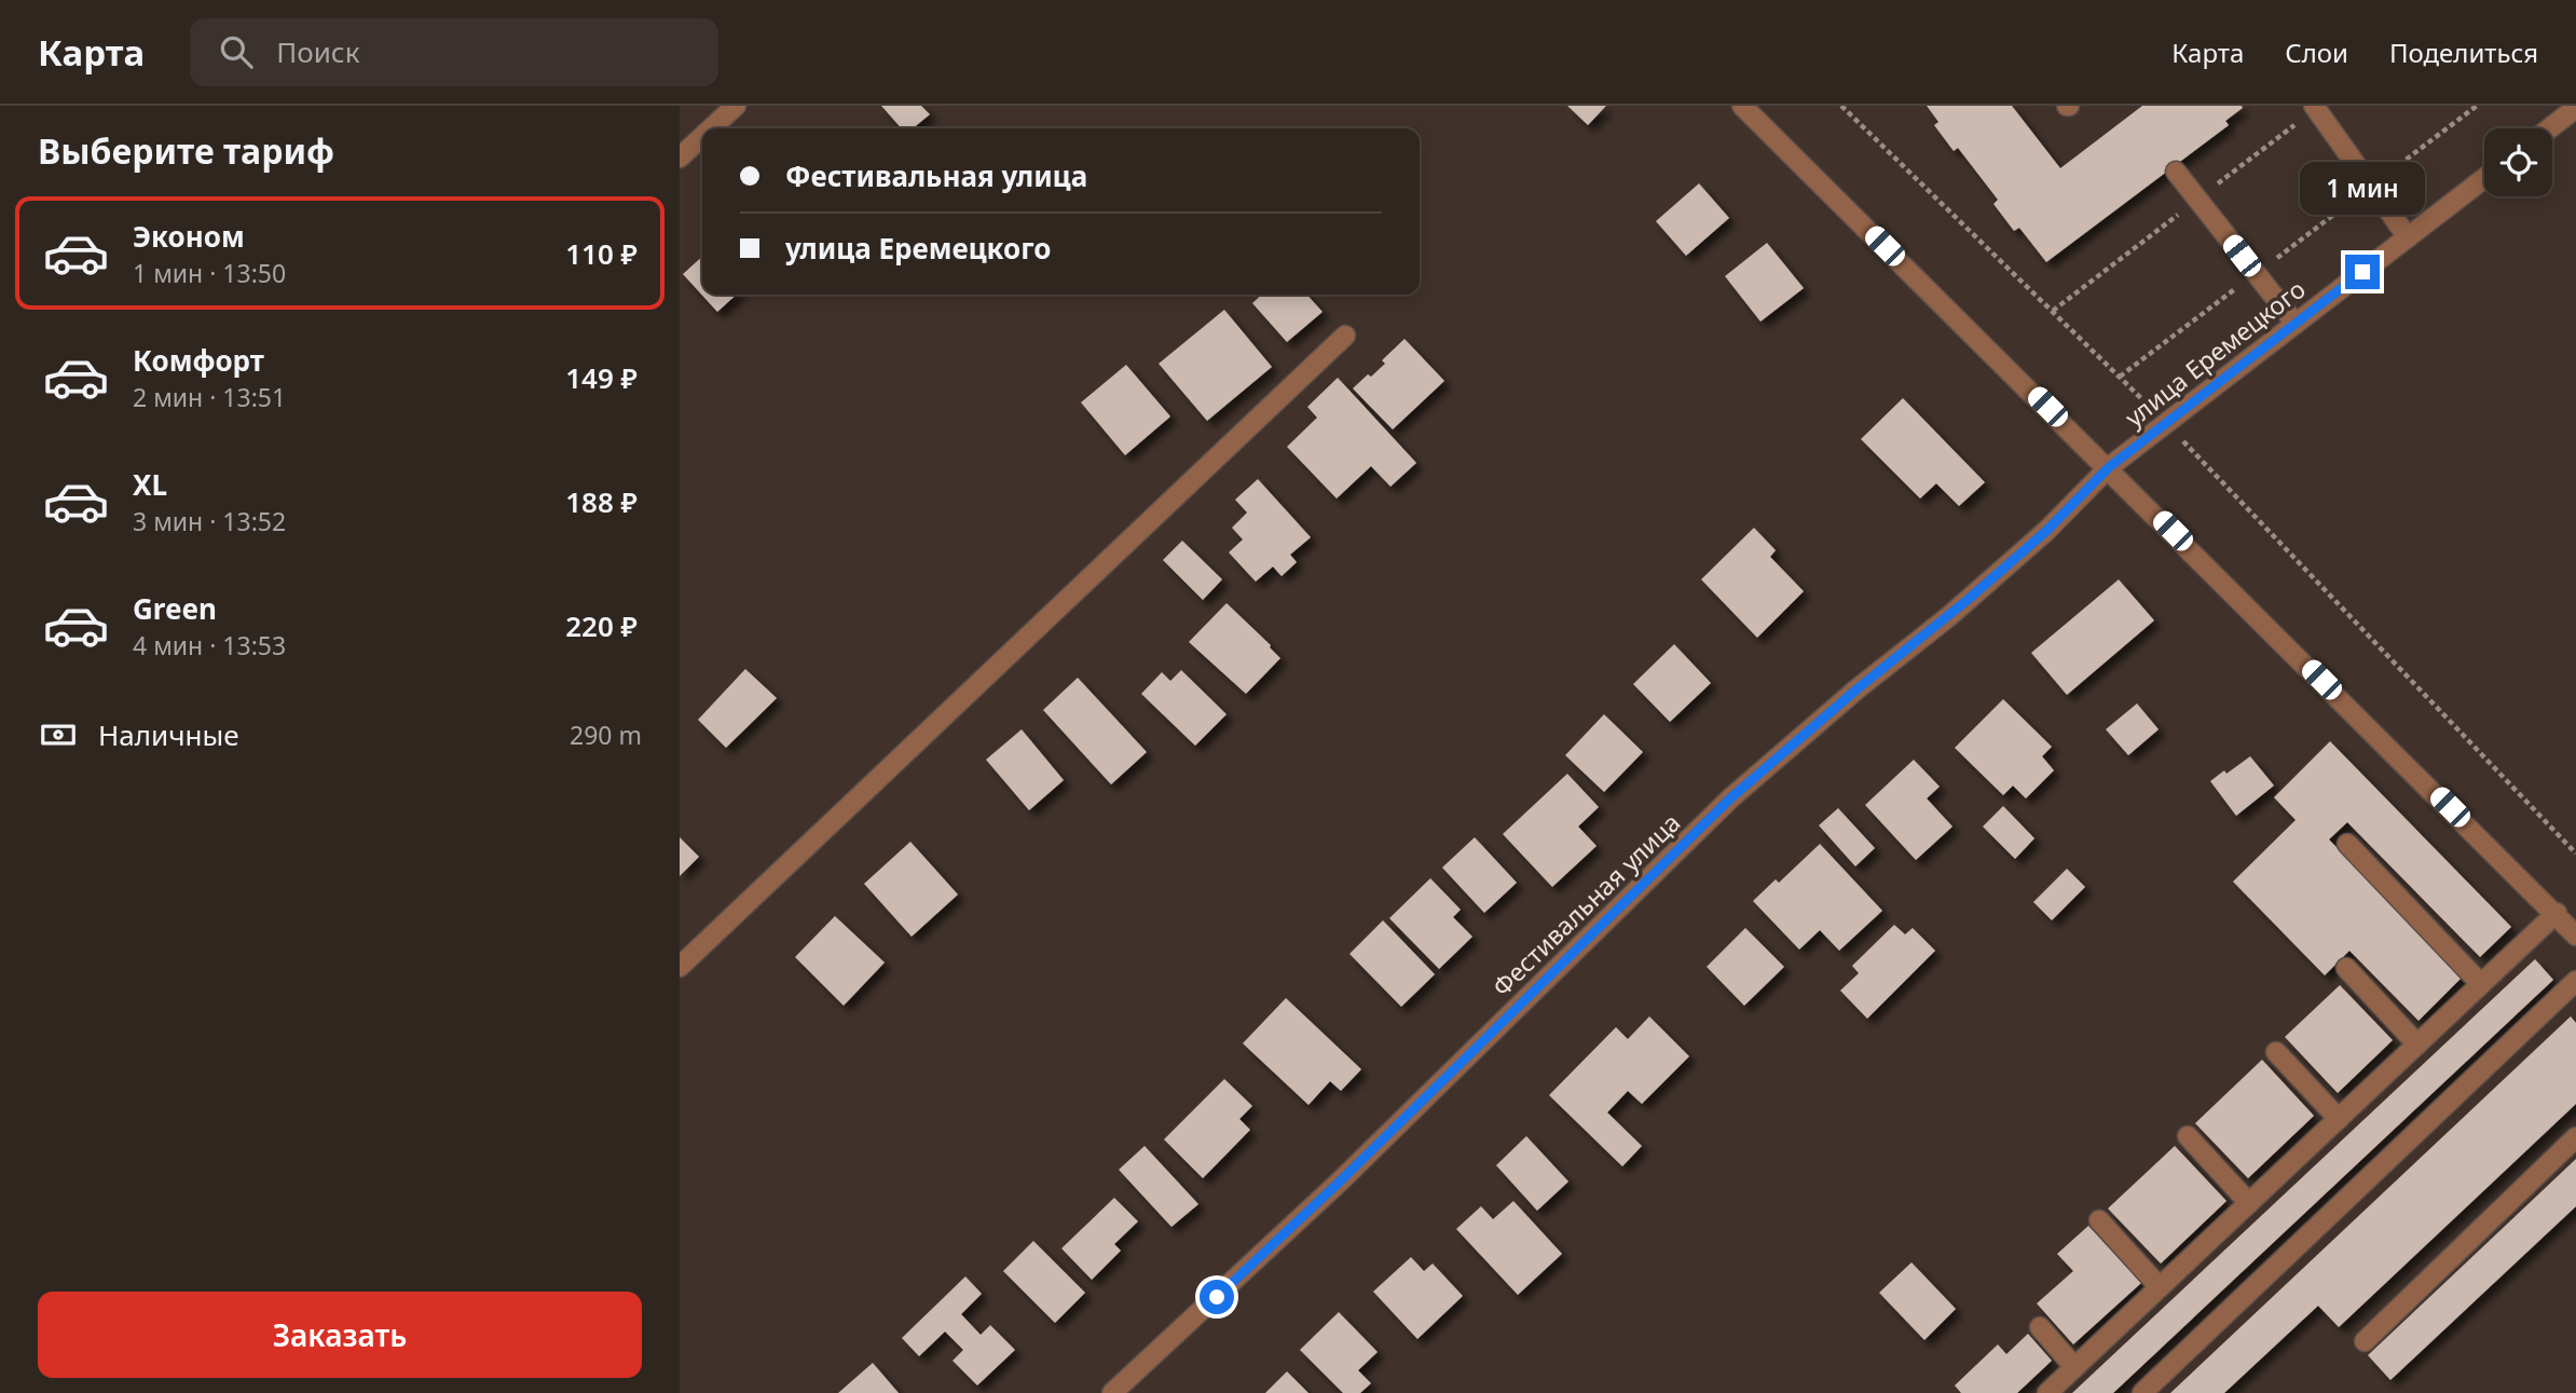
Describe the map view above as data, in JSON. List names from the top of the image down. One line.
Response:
{"streets":{"street":["улица Еремецкого","Фестивальная улица"]},"crossings":[["улица Еремецкого","Фестивальная улица"]],"page":{"header":"Карта","search":"Поиск","nav":["Карта","Слои","Поделиться"],"heading":"Выберите тариф","banner":["Фестивальная улица","улица Еремецкого"],"bubble":"1 мин","list":[{"name":"Эконом","note":"1 мин · 13:50","value":"110 ₽"},{"name":"Комфорт","note":"2 мин · 13:51","value":"149 ₽"},{"name":"XL","note":"3 мин · 13:52","value":"188 ₽"},{"name":"Green","note":"4 мин · 13:53","value":"220 ₽"}],"pay":["Наличные","290 m"],"buttons":"Заказать"}}
